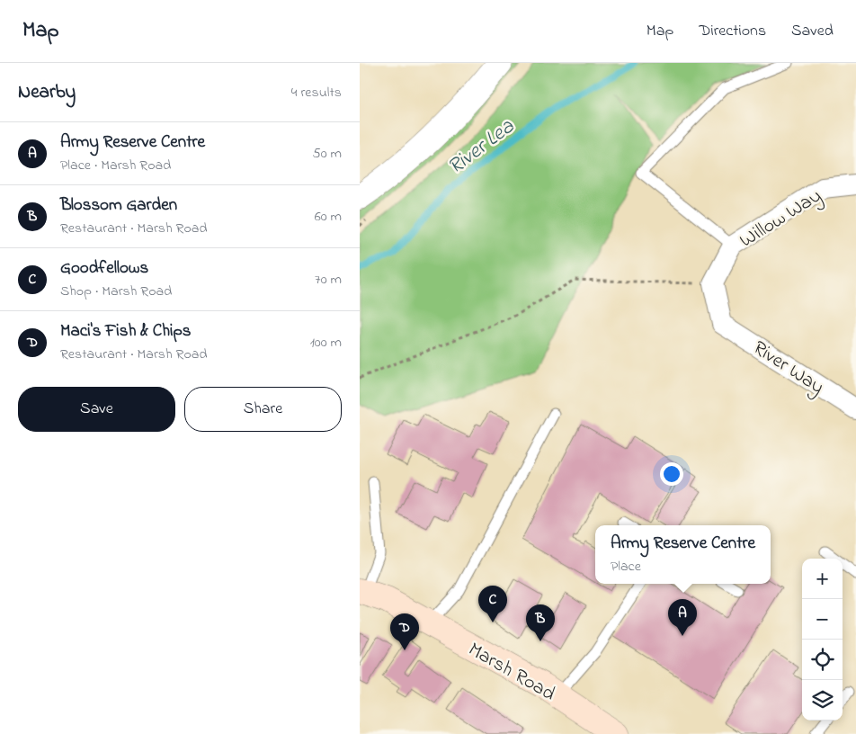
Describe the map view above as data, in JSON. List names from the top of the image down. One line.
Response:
{"streets":{"main road":["Marsh Road"],"street":["Willow Way","River Way"]},"crossings":[["Willow Way","River Way"]],"water":["River Lea"],"page":{"header":"Map","nav":["Map","Directions","Saved"],"heading":["Nearby","4 results"],"list":[{"mark":"A","name":"Army Reserve Centre","note":"Place · Marsh Road","value":"50 m"},{"mark":"B","name":"Blossom Garden","note":"Restaurant · Marsh Road","value":"60 m"},{"mark":"C","name":"Goodfellows","note":"Shop · Marsh Road","value":"70 m"},{"mark":"D","name":"Maci's Fish & Chips","note":"Restaurant · Marsh Road","value":"100 m"}],"buttons":["Save","Share"],"popup":["Army Reserve Centre","Place"],"map_buttons":["+","−"],"pins":["C","A","B","D"]}}
